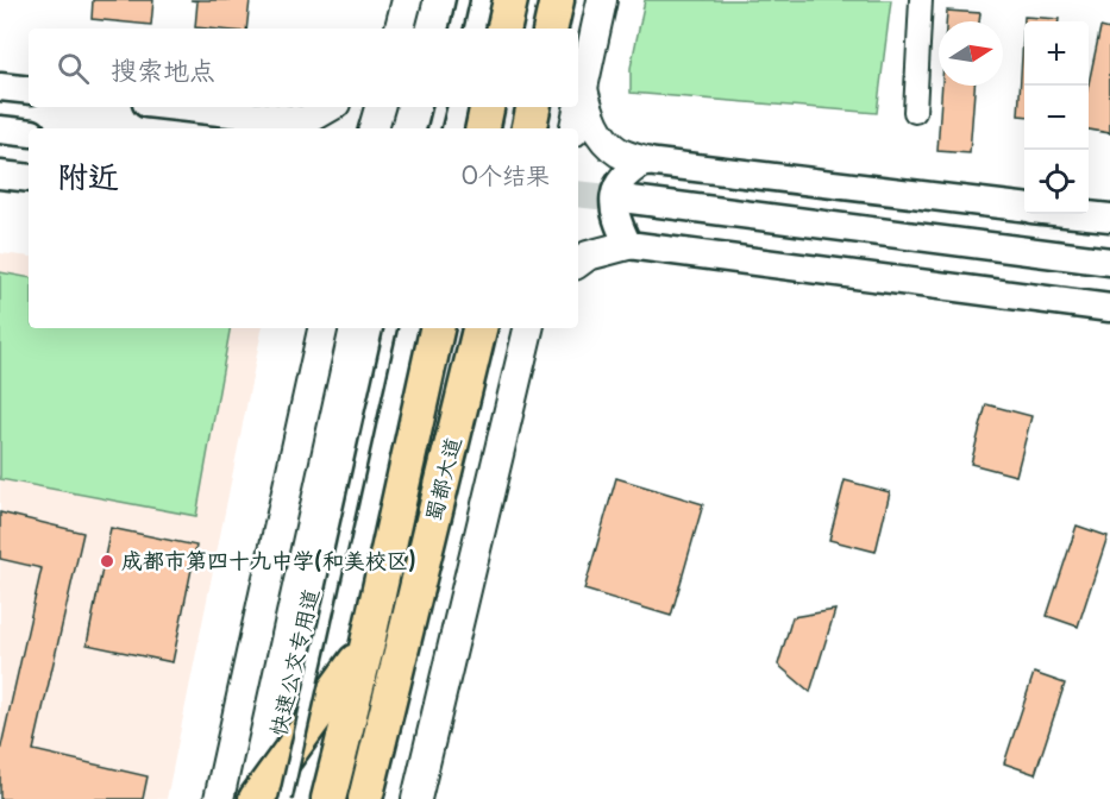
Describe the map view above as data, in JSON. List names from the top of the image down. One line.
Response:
{"streets":{"highway":["蜀都大道"],"lane":["快速公交专用道"]},"places":["成都市第四十九中学(和美校区)"],"north":"right","page":{"map_buttons":["+","−"],"search":"搜索地点","heading":["附近","0个结果"]}}
